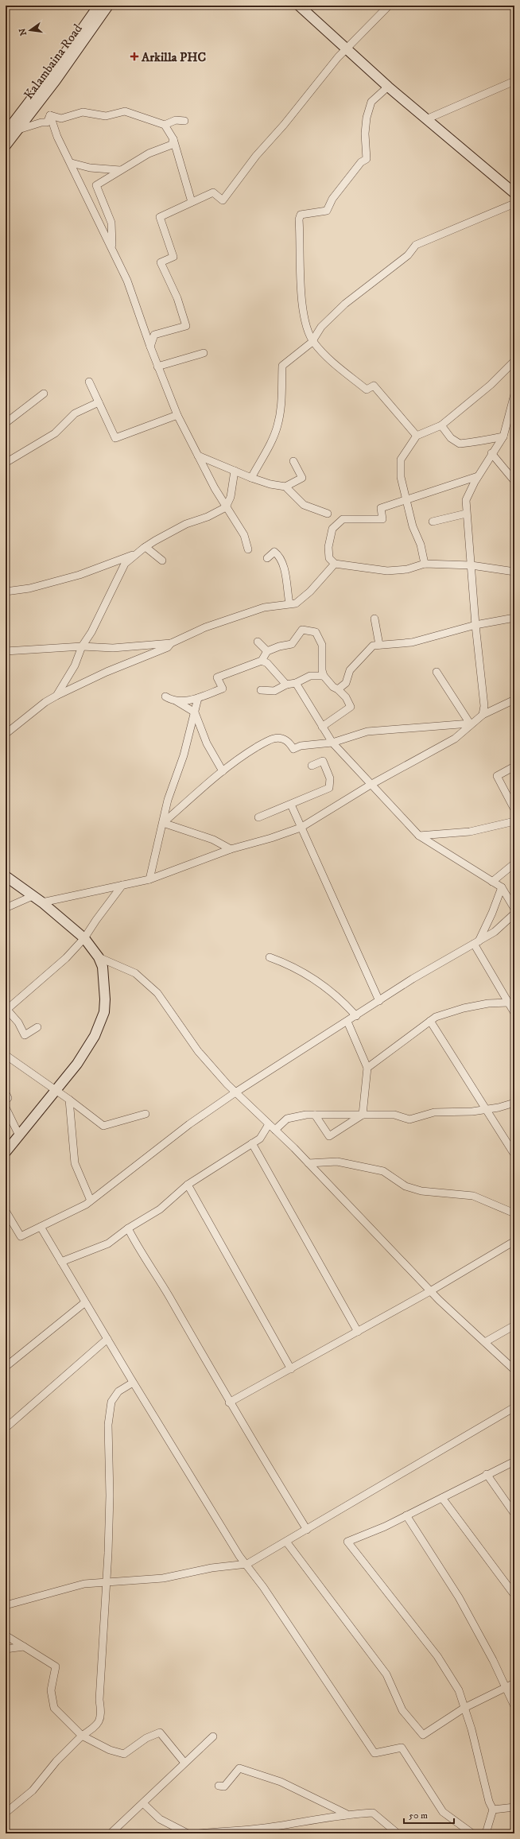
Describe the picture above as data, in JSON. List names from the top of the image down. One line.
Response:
{"streets":{"street":["Kalambaina Road"]},"places":{"health":["Arkilla PHC"]},"scale_bar":"50 m","north":"left"}
